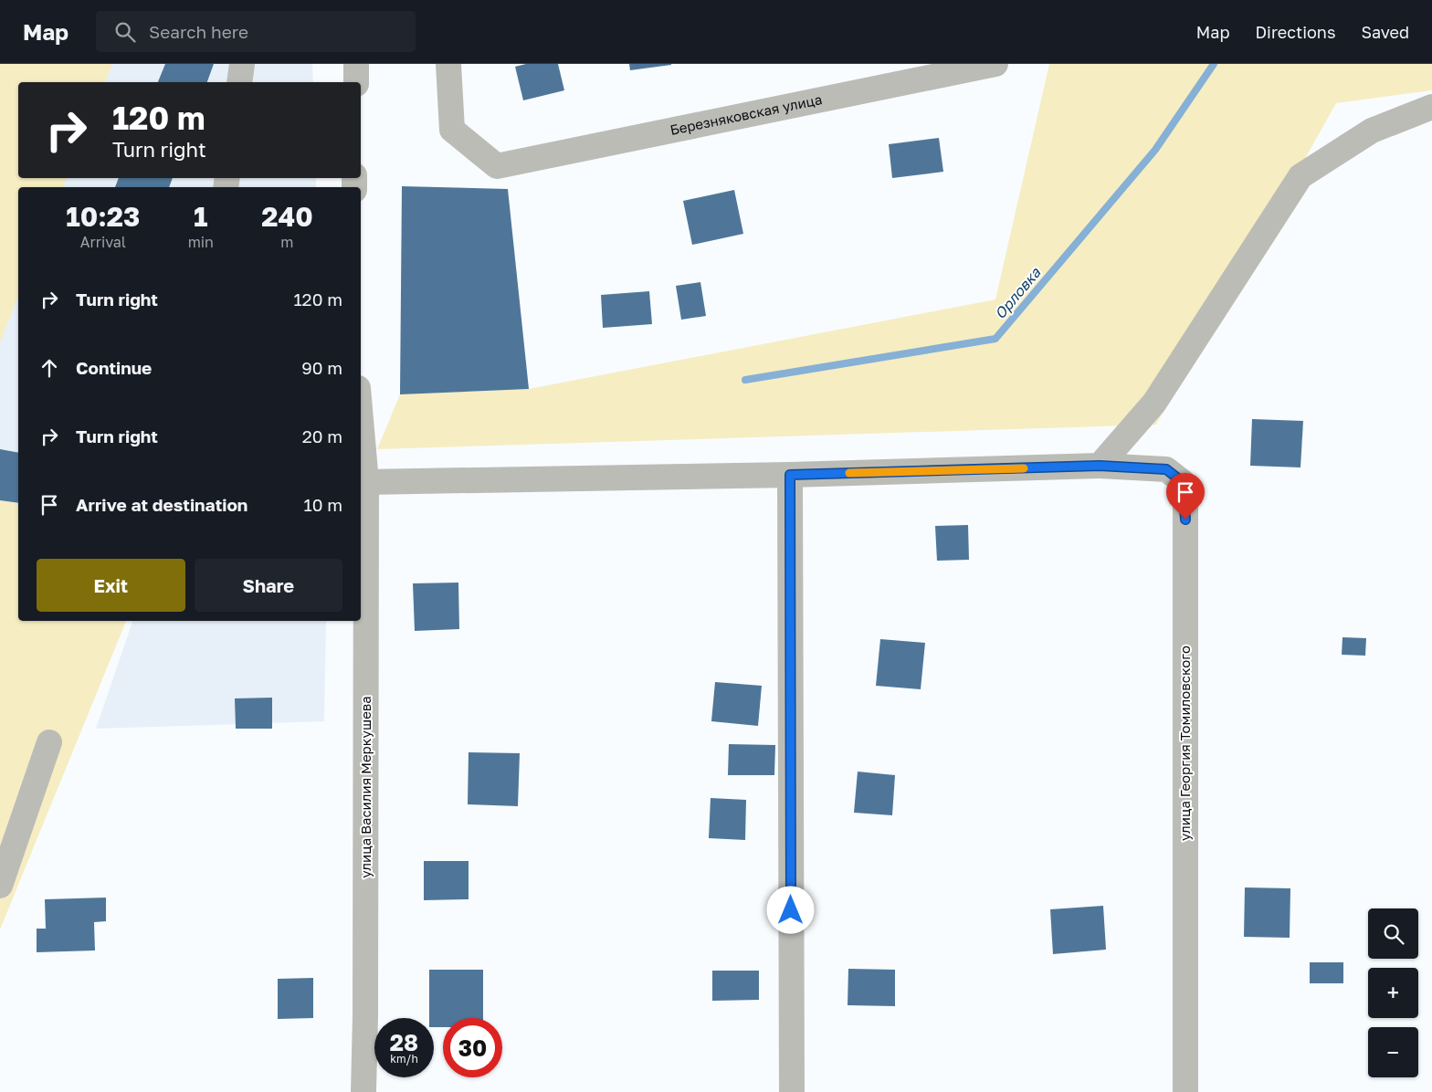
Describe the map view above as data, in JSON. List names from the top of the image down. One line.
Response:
{"streets":{"street":["Березняковская улица","улица Георгия Томиловского","улица Василия Меркушева"]},"water":["Орловка"],"page":{"header":"Map","search":"Search here","nav":["Map","Directions","Saved"],"turn":["120 m","Turn right"],"eta":["10:23","Arrival","1","min","240","m"],"list":[{"name":"Turn right","value":"120 m"},{"name":"Continue","value":"90 m"},{"name":"Turn right","value":"20 m"},{"name":"Arrive at destination","value":"10 m"}],"buttons":["Exit","Share"],"map_buttons":["+","−"],"speed":"28 km/h","limit":"30"}}
